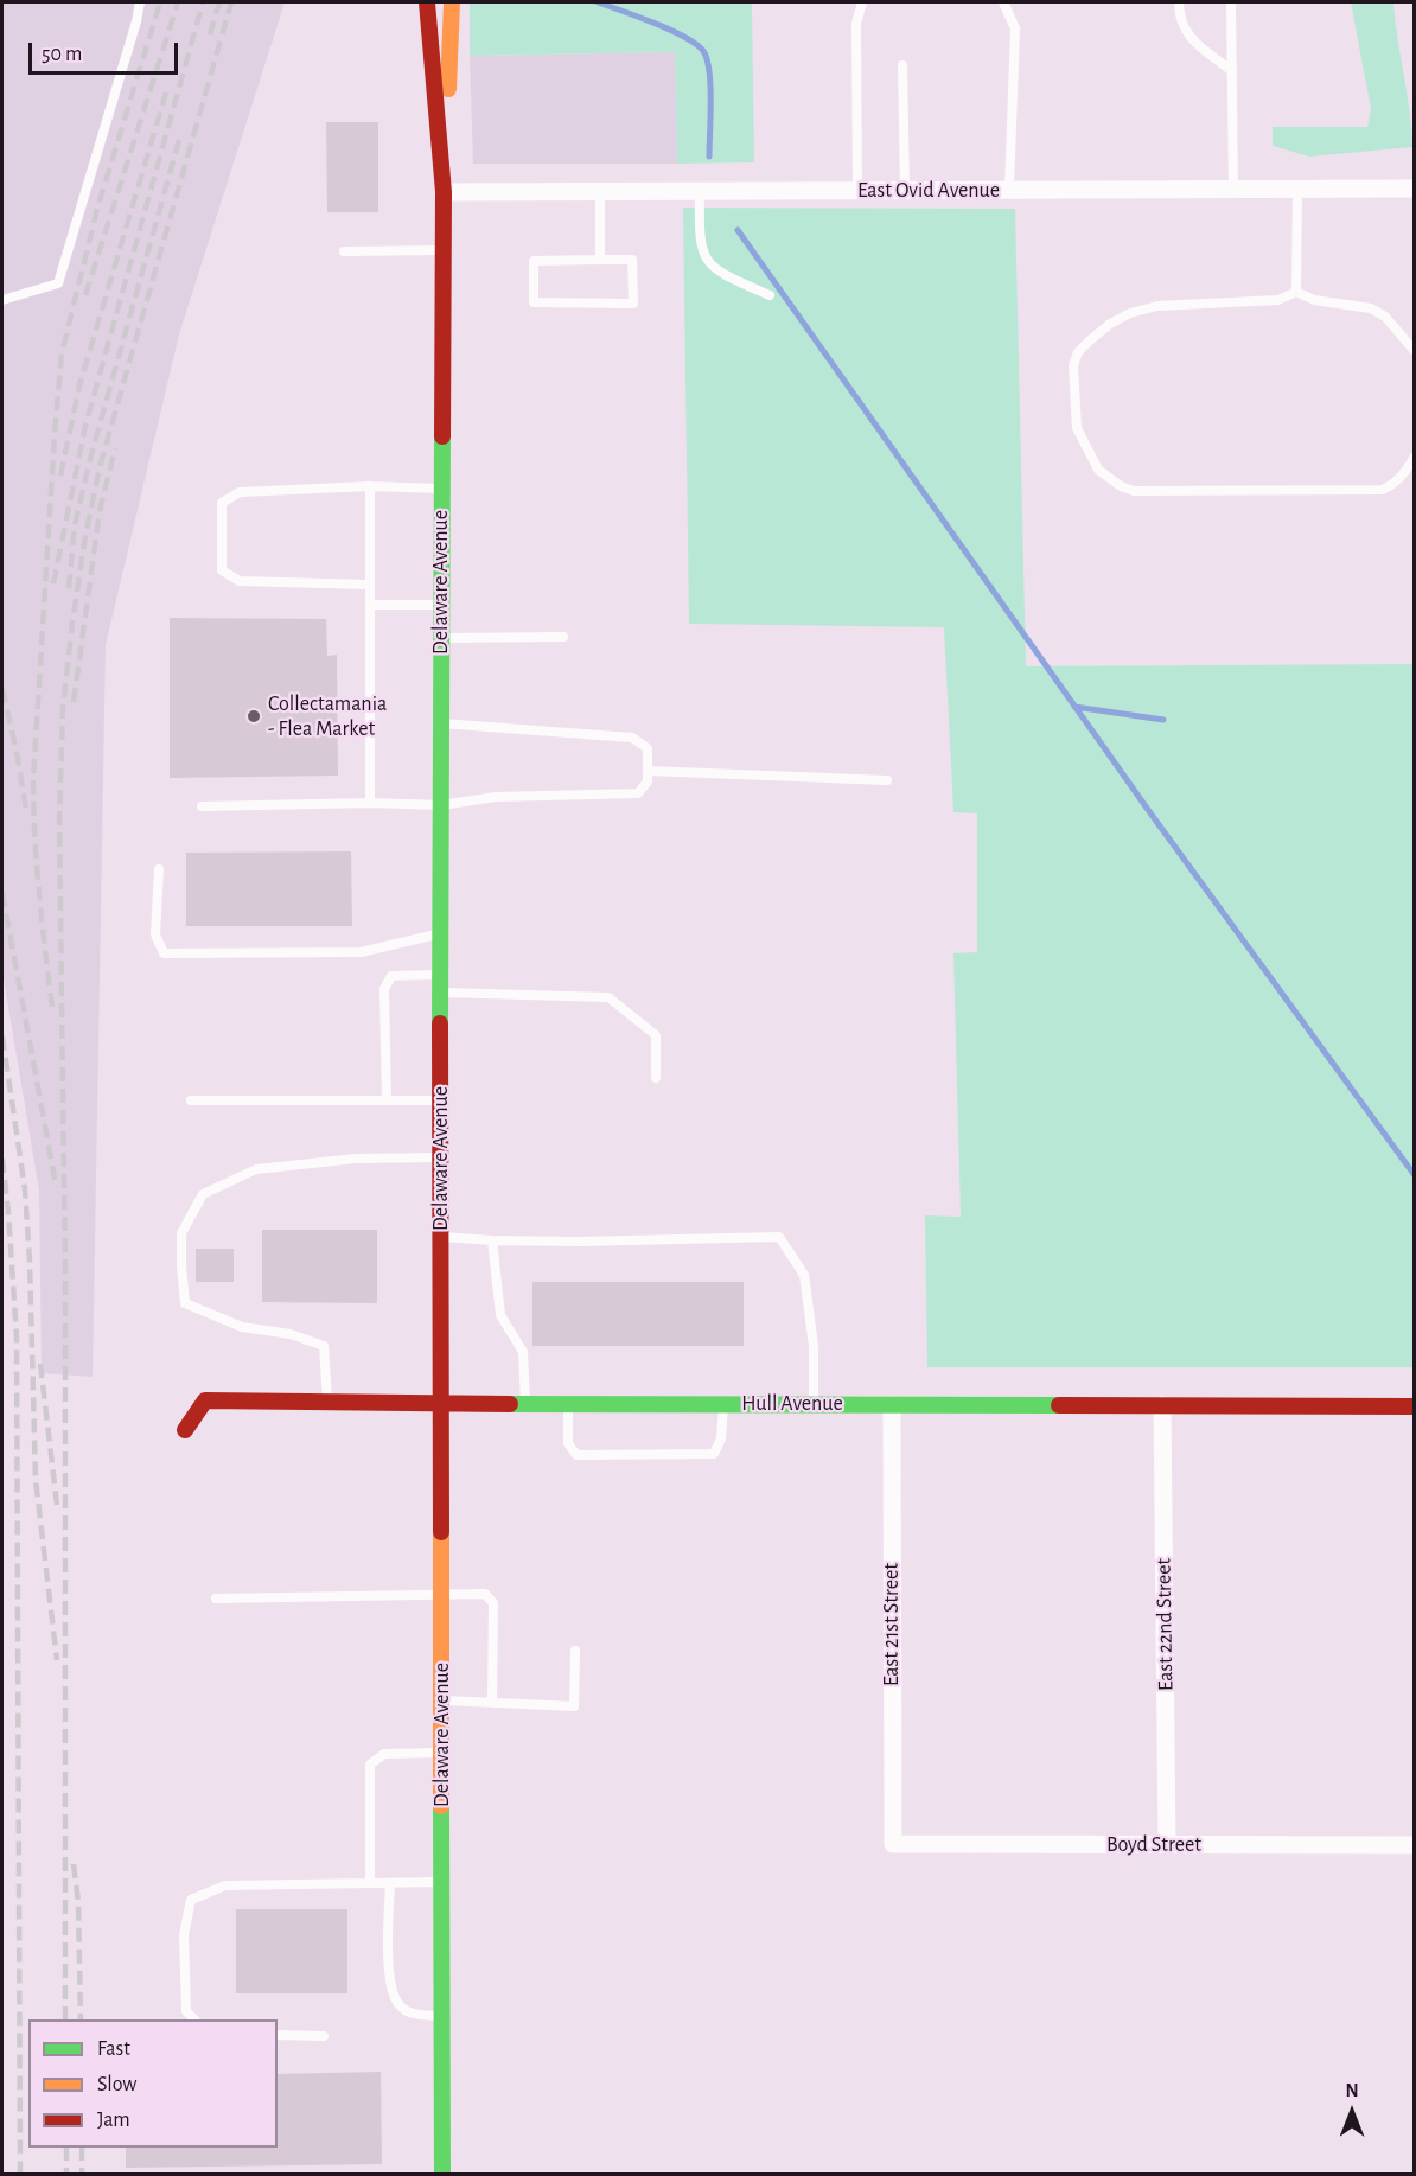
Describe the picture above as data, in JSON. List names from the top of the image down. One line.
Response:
{"streets":{"main road":["Delaware Avenue","Hull Avenue"],"street":["East Ovid Avenue","East 21st Street","East 22nd Street","Boyd Street"]},"crossings":[["East Ovid Avenue","Delaware Avenue"],["Delaware Avenue","Hull Avenue"],["Hull Avenue","East 21st Street"],["Hull Avenue","East 22nd Street"],["East 21st Street","Boyd Street"],["East 22nd Street","Boyd Street"]],"places":["Collectamania - Flea Market"],"legend":["Fast","Slow","Jam"],"scale_bar":"50 m","north":"top"}
